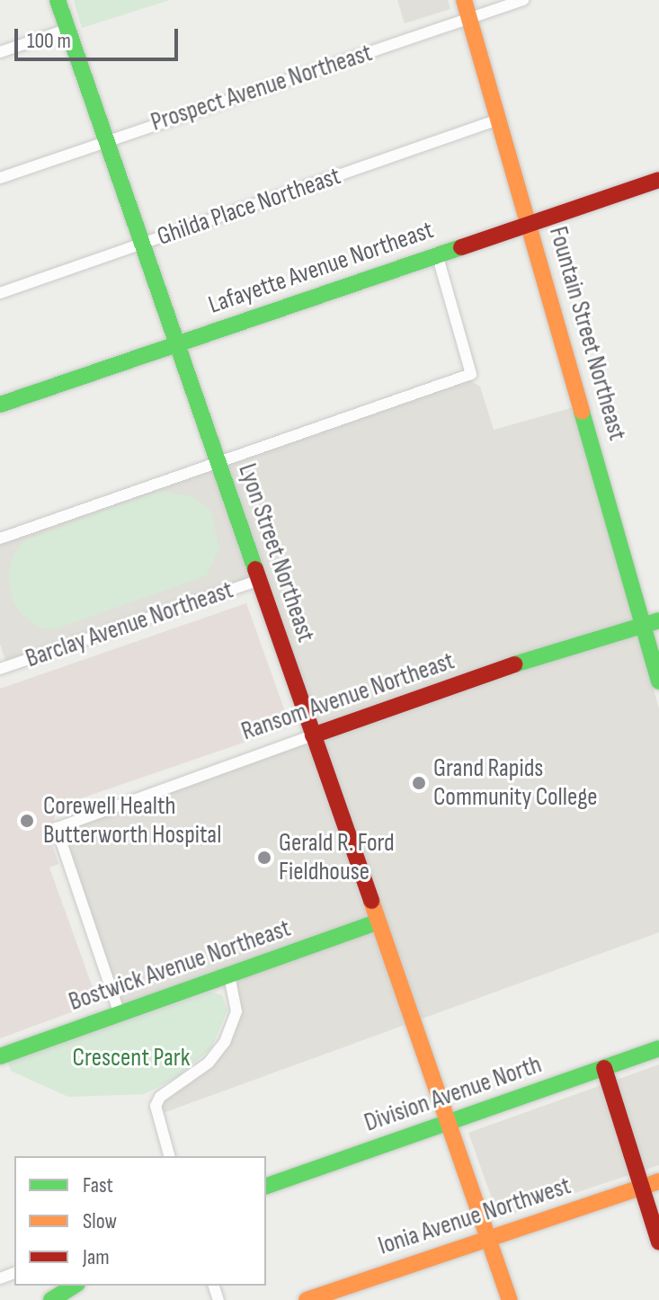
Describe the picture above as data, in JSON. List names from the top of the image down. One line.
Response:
{"streets":{"street":["Prospect Avenue Northeast","Ghilda Place Northeast","Lafayette Avenue Northeast","Fountain Street Northeast","Lyon Street Northeast","Barclay Avenue Northeast","Ransom Avenue Northeast","Bostwick Avenue Northeast","Division Avenue North","Ionia Avenue Northwest"]},"crossings":[["Prospect Avenue Northeast","Fountain Street Northeast"],["Prospect Avenue Northeast","Lyon Street Northeast"],["Ghilda Place Northeast","Fountain Street Northeast"],["Ghilda Place Northeast","Lyon Street Northeast"],["Lafayette Avenue Northeast","Fountain Street Northeast"],["Lafayette Avenue Northeast","Lyon Street Northeast"],["Fountain Street Northeast","Ransom Avenue Northeast"],["Lyon Street Northeast","Barclay Avenue Northeast"],["Lyon Street Northeast","Ransom Avenue Northeast"],["Lyon Street Northeast","Bostwick Avenue Northeast"],["Lyon Street Northeast","Division Avenue North"],["Lyon Street Northeast","Ionia Avenue Northwest"],["Ransom Avenue Northeast","Bostwick Avenue Northeast"]],"parks":["Crescent Park"],"places":["Grand Rapids Community College","Corewell Health Butterworth Hospital","Gerald R. Ford Fieldhouse"],"legend":["Fast","Slow","Jam"],"scale_bar":"100 m"}
